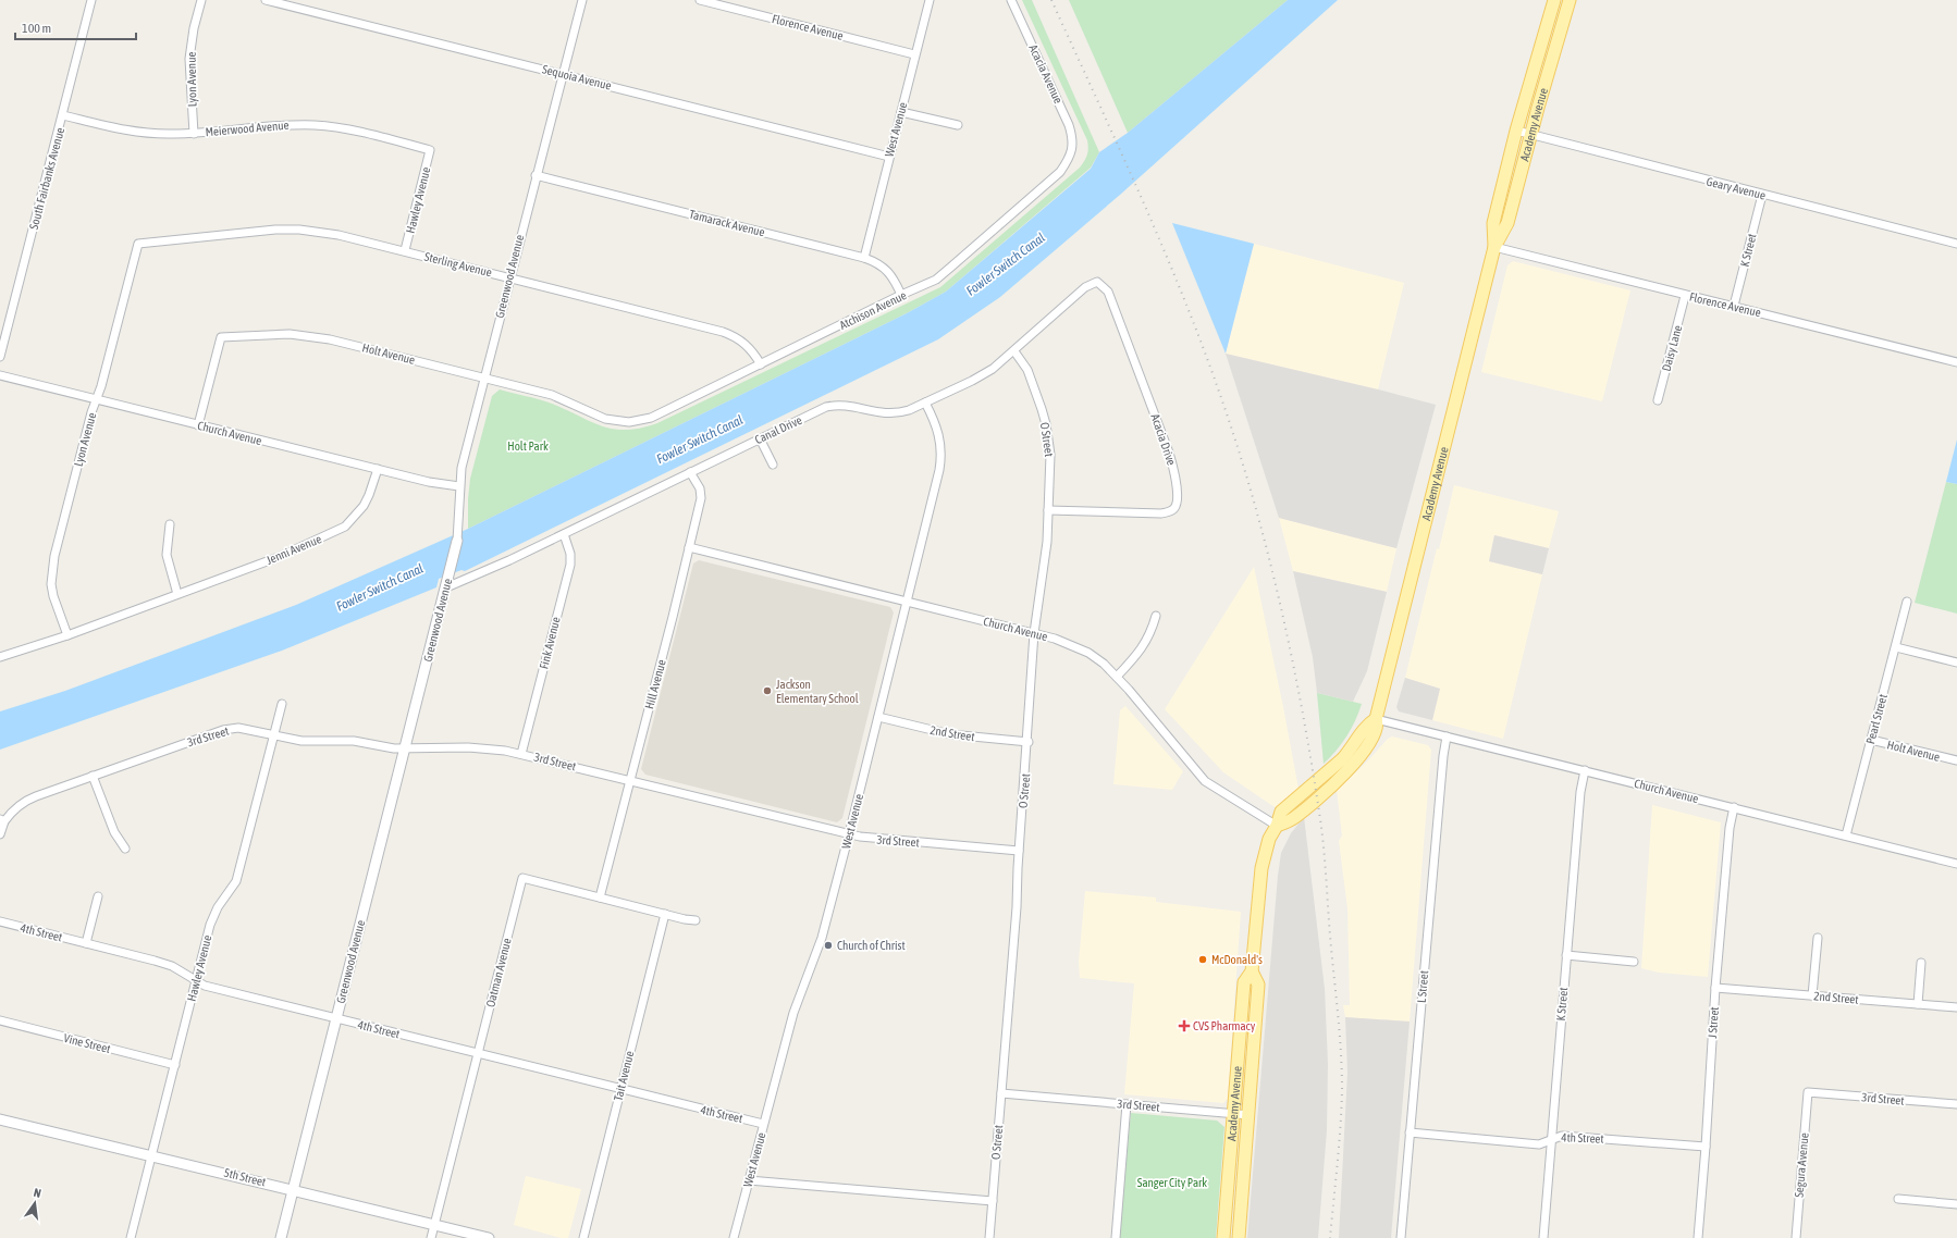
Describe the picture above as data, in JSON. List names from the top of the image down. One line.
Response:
{"streets":{"main road":["Academy Avenue"],"street":["Florence Avenue","Acacia Avenue","Sequoia Avenue","Lyon Avenue","Meierwood Avenue","West Avenue","South Fairbanks Avenue","Geary Avenue","Hawley Avenue","Tamarack Avenue","K Street","Sterling Avenue","Greenwood Avenue","Atchison Avenue","Daisy Lane","Holt Avenue","Canal Drive","Church Avenue","O Street","Acacia Drive","Jenni Avenue","Fink Avenue","Hill Avenue","Pearl Street","2nd Street","3rd Street","4th Street","Oatman Avenue","L Street","J Street","Vine Street","Tait Avenue","Segura Avenue","5th Street"]},"crossings":[["Florence Avenue","Academy Avenue"],["Florence Avenue","West Avenue"],["Florence Avenue","K Street"],["Florence Avenue","Daisy Lane"],["Acacia Avenue","Atchison Avenue"],["Sequoia Avenue","West Avenue"],["Sequoia Avenue","Greenwood Avenue"],["Lyon Avenue","Meierwood Avenue"],["Lyon Avenue","Sterling Avenue"],["Lyon Avenue","Church Avenue"],["Lyon Avenue","Jenni Avenue"],["Academy Avenue","Geary Avenue"],["Academy Avenue","Church Avenue"],["Academy Avenue","3rd Street"],["Meierwood Avenue","South Fairbanks Avenue"],["Meierwood Avenue","Hawley Avenue"],["West Avenue","Tamarack Avenue"],["West Avenue","Canal Drive"],["West Avenue","Church Avenue"],["West Avenue","2nd Street"],["West Avenue","3rd Street"],["West Avenue","4th Street"],["Geary Avenue","K Street"],["Hawley Avenue","Sterling Avenue"],["Hawley Avenue","3rd Street"],["Hawley Avenue","4th Street"],["Hawley Avenue","Vine Street"],["Hawley Avenue","5th Street"],["Tamarack Avenue","Greenwood Avenue"],["Tamarack Avenue","Atchison Avenue"],["K Street","Church Avenue"],["K Street","4th Street"],["Sterling Avenue","Greenwood Avenue"],["Sterling Avenue","Atchison Avenue"],["Greenwood Avenue","Holt Avenue"],["Greenwood Avenue","Canal Drive"],["Greenwood Avenue","Church Avenue"],["Greenwood Avenue","3rd Street"],["Greenwood Avenue","4th Street"],["Greenwood Avenue","5th Street"],["Atchison Avenue","Holt Avenue"],["Holt Avenue","Church Avenue"],["Holt Avenue","Pearl Street"],["Canal Drive","O Street"],["Canal Drive","Acacia Drive"],["Canal Drive","Fink Avenue"],["Canal Drive","Hill Avenue"],["Church Avenue","O Street"],["Church Avenue","Jenni Avenue"],["Church Avenue","Hill Avenue"],["Church Avenue","Pearl Street"],["Church Avenue","L Street"],["Church Avenue","J Street"],["O Street","Acacia Drive"],["O Street","2nd Street"],["O Street","3rd Street"],["Fink Avenue","3rd Street"],["Hill Avenue","3rd Street"],["Hill Avenue","Oatman Avenue"],["2nd Street","J Street"],["3rd Street","Segura Avenue"],["4th Street","Oatman Avenue"],["4th Street","L Street"],["4th Street","J Street"],["4th Street","Tait Avenue"],["Oatman Avenue","Tait Avenue"],["Oatman Avenue","5th Street"]],"water":["Fowler Switch Canal"],"parks":["Holt Park","Sanger City Park"],"places":{"other":["Jackson Elementary School","Church of Christ","McDonald's"],"health":["CVS Pharmacy"]},"scale_bar":"100 m","north":"top"}
